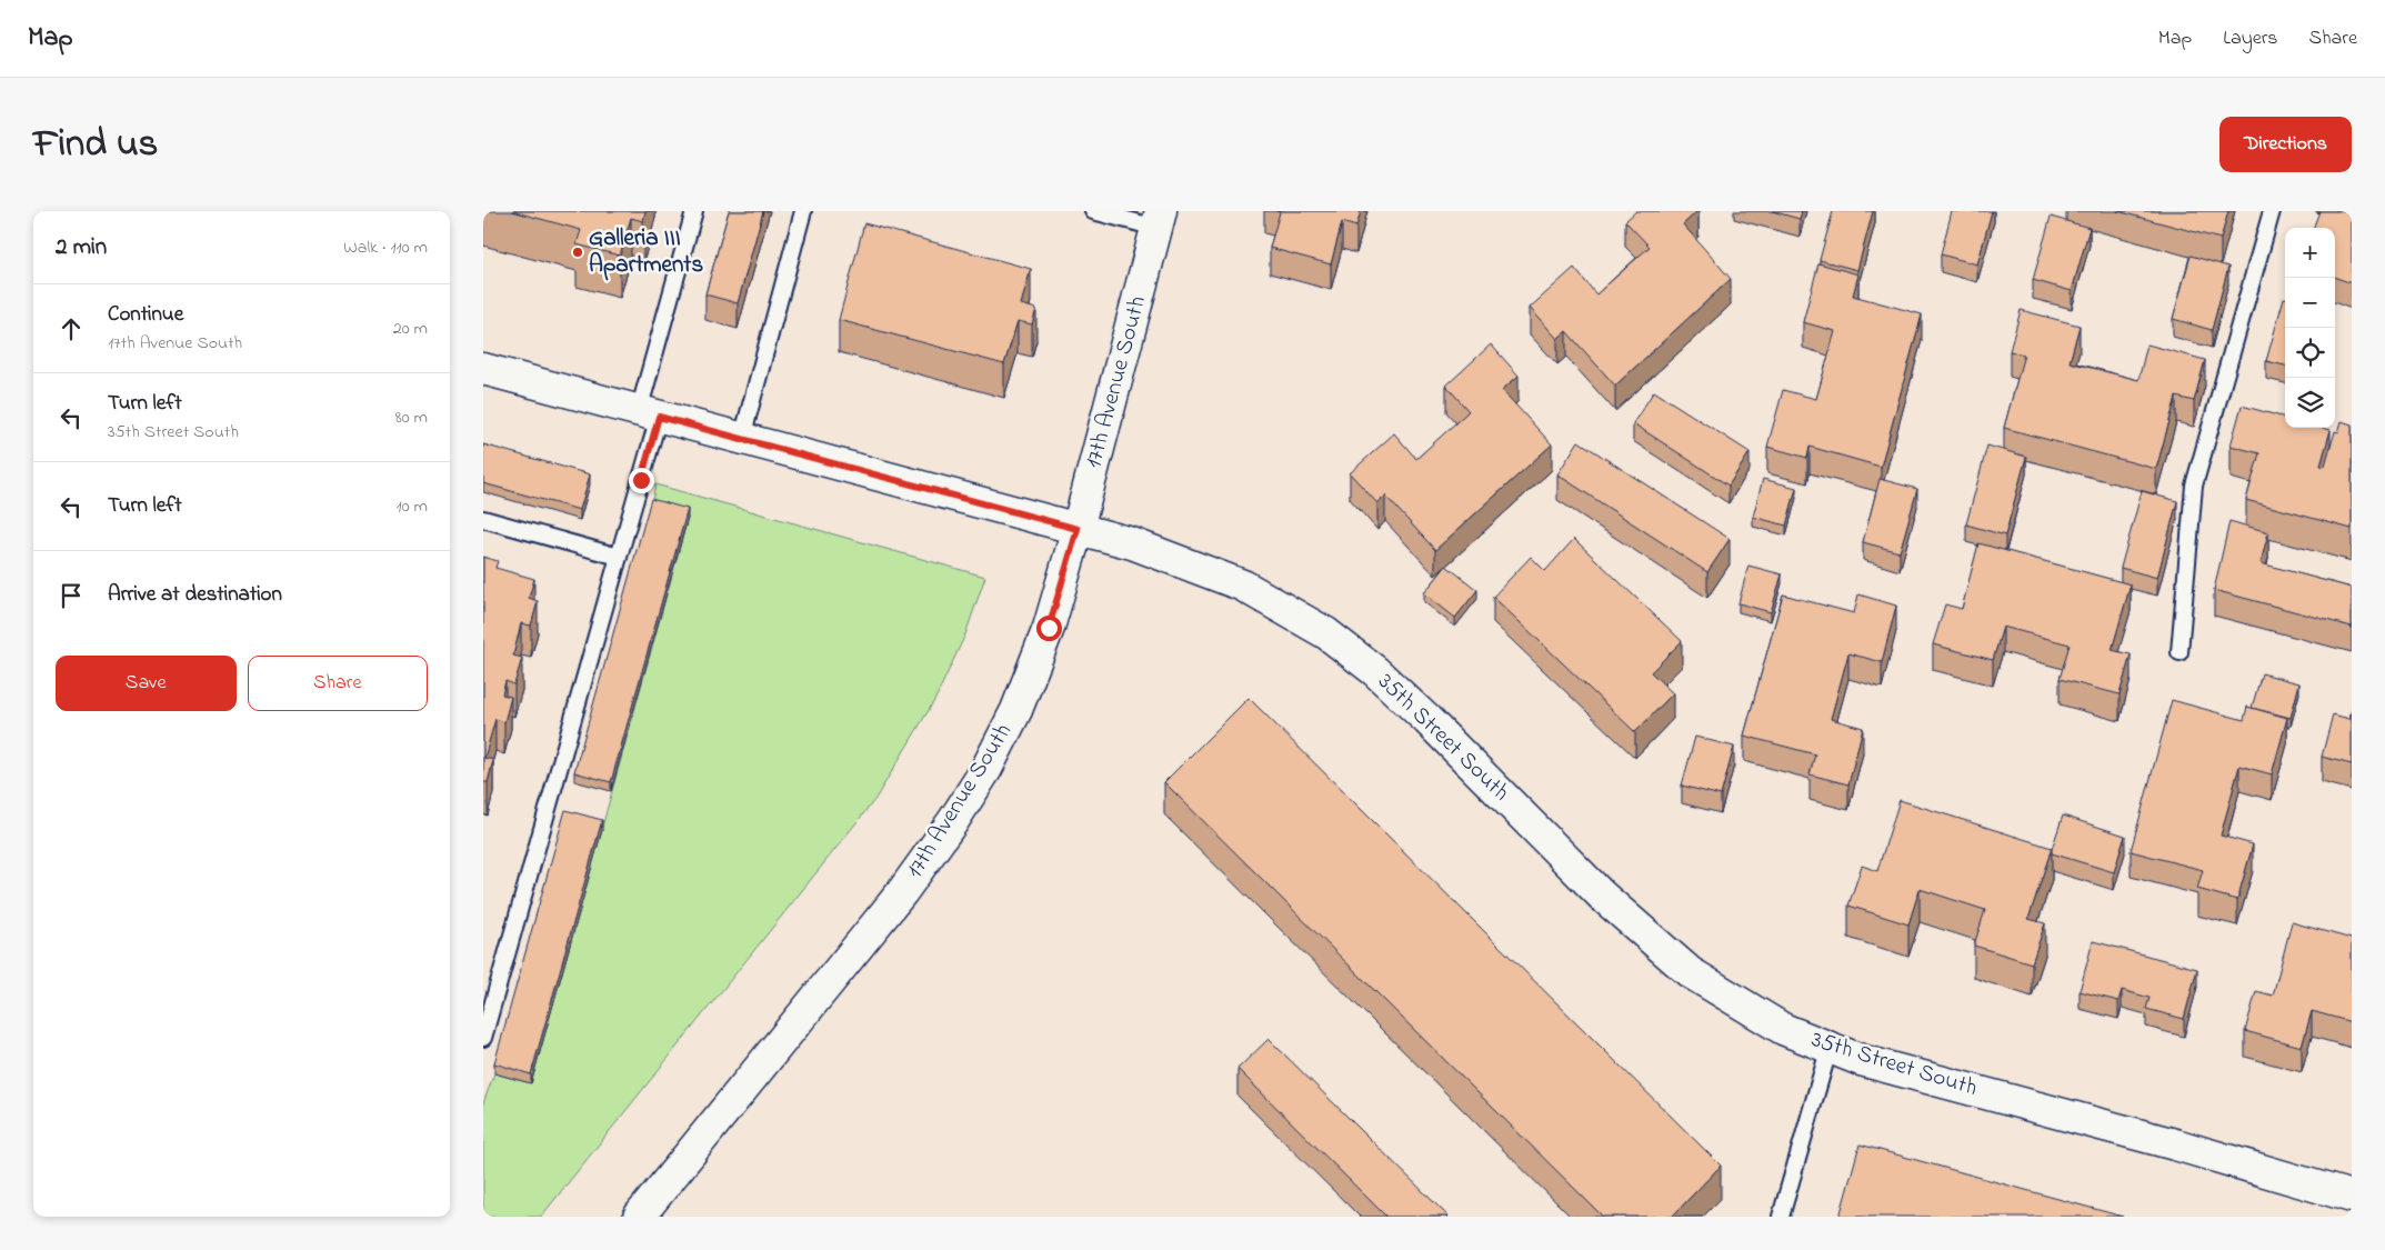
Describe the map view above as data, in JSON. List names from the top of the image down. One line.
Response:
{"streets":{"street":["17th Avenue South","35th Street South"]},"crossings":[["17th Avenue South","35th Street South"]],"places":["Galleria III Apartments"],"page":{"header":"Map","nav":["Map","Layers","Share"],"title":"Find us","buttons":["Directions",["Save","Share"]],"heading":["2 min","Walk · 110 m"],"map_buttons":["+","−"],"list":[["Continue","17th Avenue South","20 m"],["Turn left","35th Street South","80 m"],["Turn left","10 m"],"Arrive at destination"]}}
